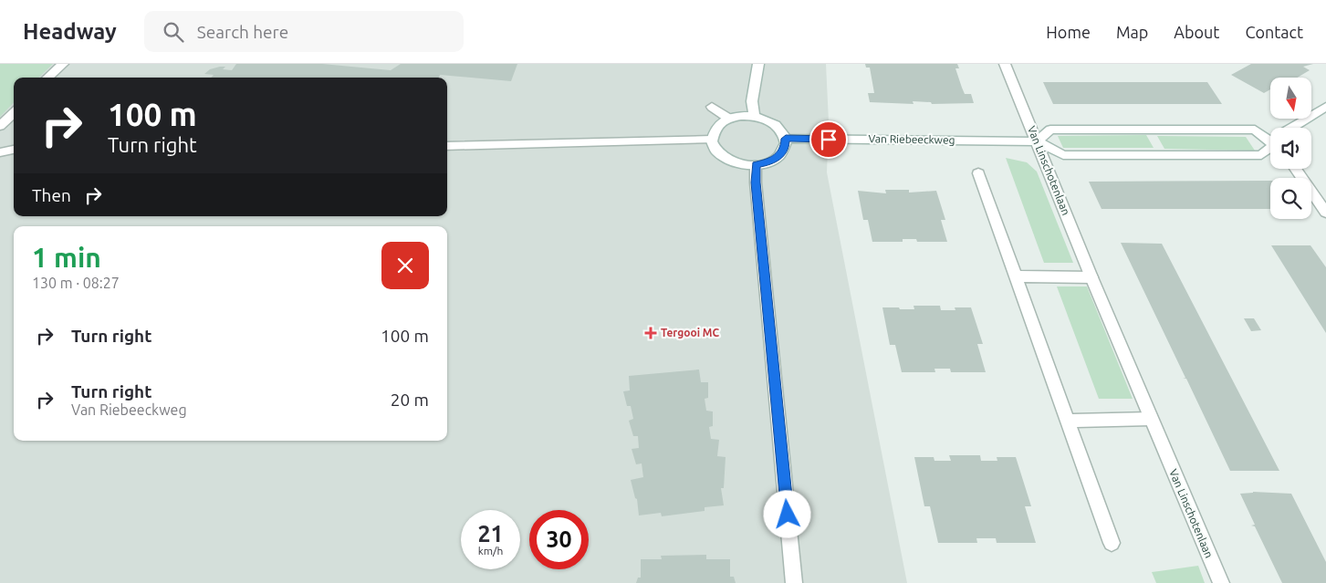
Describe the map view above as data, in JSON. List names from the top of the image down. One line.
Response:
{"streets":{"street":["Van Riebeeckweg","Van Linschotenlaan"]},"crossings":[["Van Riebeeckweg","Van Linschotenlaan"]],"places":{"health":["Tergooi MC"]},"north":"bottom","page":{"header":"Headway","search":"Search here","nav":["Home","Map","About","Contact"],"turn":["100 m","Turn right"],"then":"Then","heading":["1 min","130 m · 08:27"],"list":[{"name":"Turn right","value":"100 m"},{"name":"Turn right","note":"Van Riebeeckweg","value":"20 m"}],"speed":"21 km/h","limit":"30"}}
